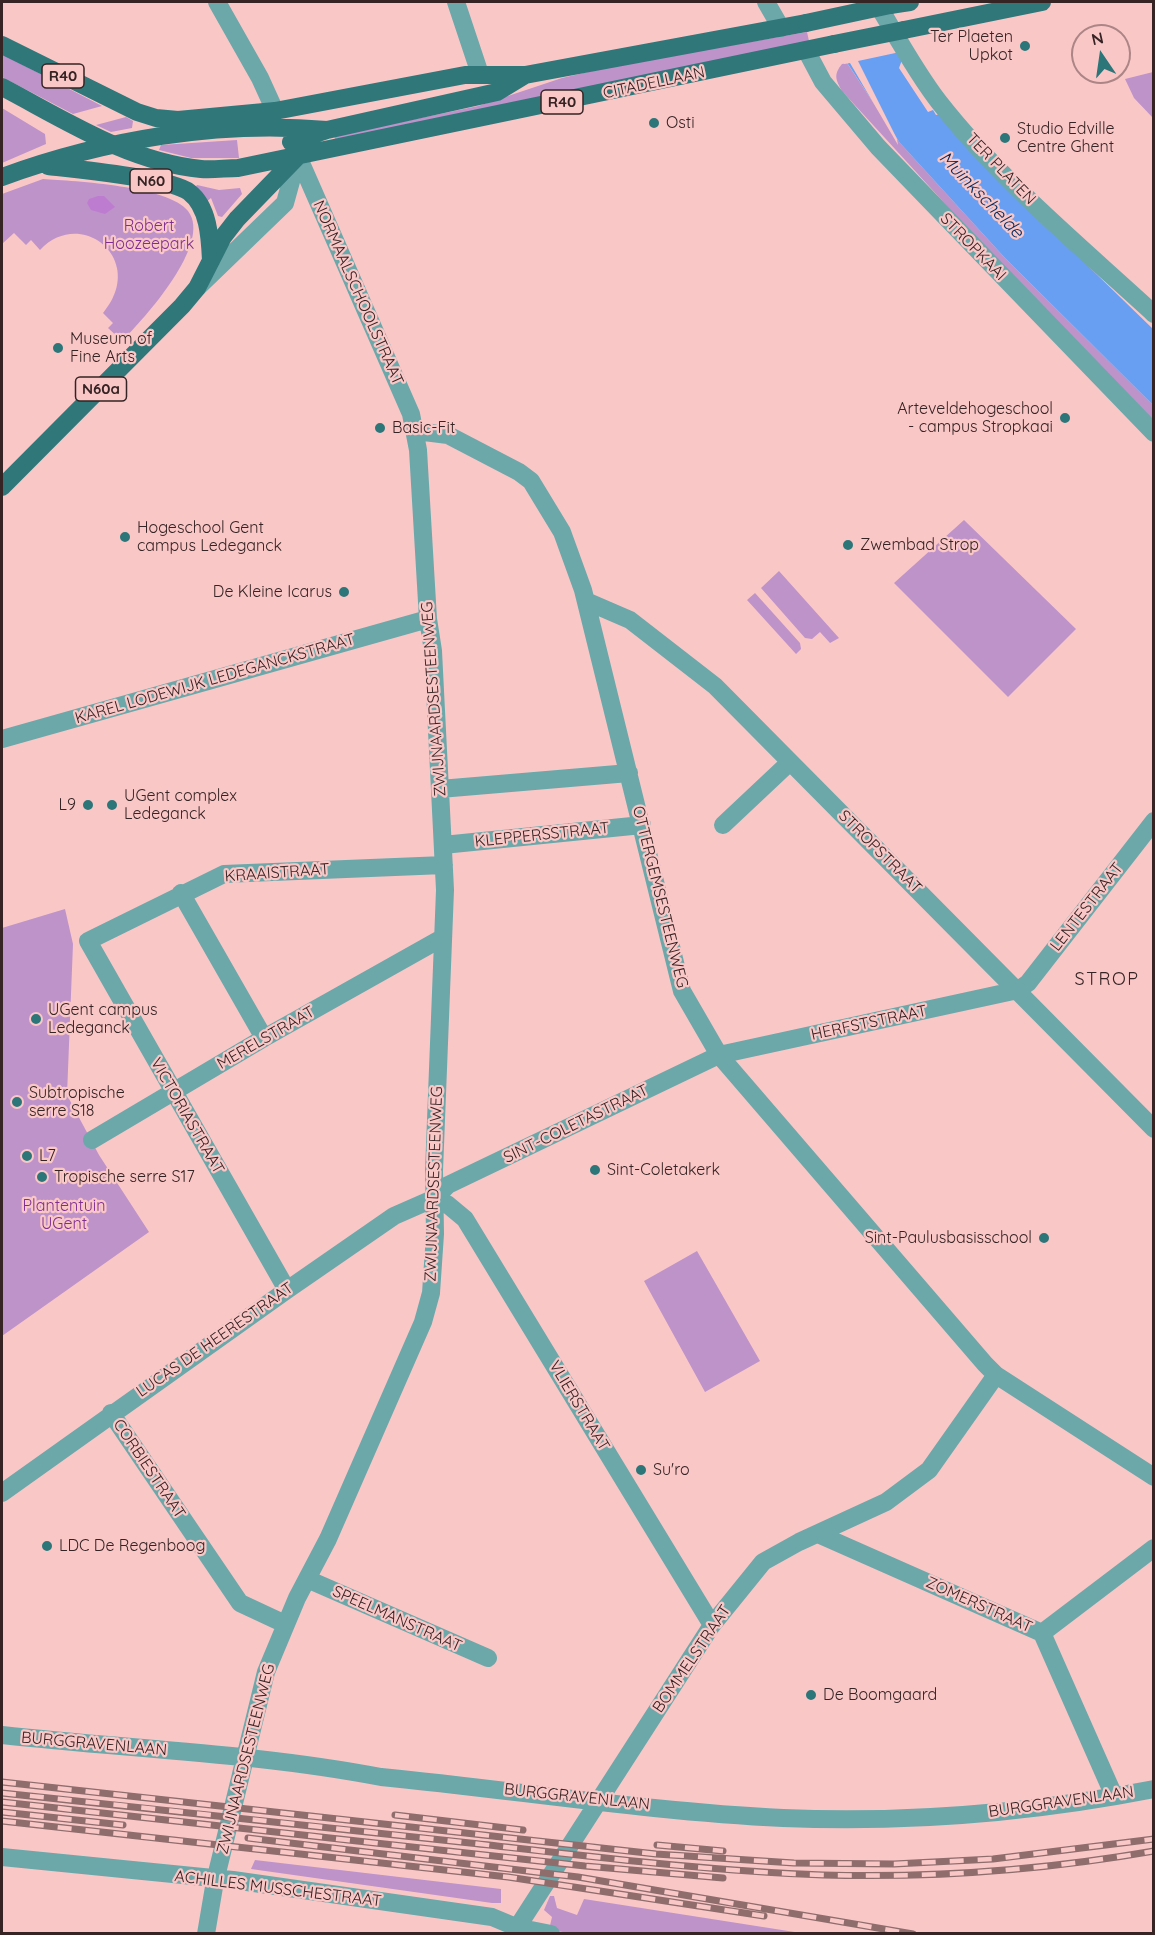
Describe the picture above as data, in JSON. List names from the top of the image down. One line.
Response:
{"streets":{"main road":["R40","CITADELLAAN","N60","N60a"],"street":["TER PLATEN","STROPKAAI","NORMAALSCHOOLSTRAAT","KAREL LODEWIJK LEDEGANCKSTRAAT","ZWIJNAARDSESTEENWEG","KLEPPERSSTRAAT","STROPSTRAAT","KRAAISTRAAT","OTTERGEMSESTEENWEG","LENTESTRAAT","HERFSTSTRAAT","MERELSTRAAT","VICTORIASTRAAT","SINT-COLETASTRAAT","LUCAS DE HEERESTRAAT","VLIERSTRAAT","CORBIESTRAAT","ZOMERSTRAAT","SPEELMANSTRAAT","BOMMELSTRAAT","BURGGRAVENLAAN","ACHILLES MUSSCHESTRAAT"]},"crossings":[["R40","CITADELLAAN"],["R40","N60"],["R40","NORMAALSCHOOLSTRAAT"],["R40","N60a"],["CITADELLAAN","TER PLATEN"],["CITADELLAAN","STROPKAAI"],["CITADELLAAN","NORMAALSCHOOLSTRAAT"],["CITADELLAAN","N60a"],["N60","N60a"],["NORMAALSCHOOLSTRAAT","N60a"],["NORMAALSCHOOLSTRAAT","ZWIJNAARDSESTEENWEG"],["NORMAALSCHOOLSTRAAT","OTTERGEMSESTEENWEG"],["KAREL LODEWIJK LEDEGANCKSTRAAT","ZWIJNAARDSESTEENWEG"],["ZWIJNAARDSESTEENWEG","KLEPPERSSTRAAT"],["ZWIJNAARDSESTEENWEG","KRAAISTRAAT"],["ZWIJNAARDSESTEENWEG","OTTERGEMSESTEENWEG"],["ZWIJNAARDSESTEENWEG","MERELSTRAAT"],["ZWIJNAARDSESTEENWEG","SINT-COLETASTRAAT"],["ZWIJNAARDSESTEENWEG","LUCAS DE HEERESTRAAT"],["ZWIJNAARDSESTEENWEG","VLIERSTRAAT"],["ZWIJNAARDSESTEENWEG","CORBIESTRAAT"],["ZWIJNAARDSESTEENWEG","SPEELMANSTRAAT"],["ZWIJNAARDSESTEENWEG","BURGGRAVENLAAN"],["ZWIJNAARDSESTEENWEG","ACHILLES MUSSCHESTRAAT"],["KLEPPERSSTRAAT","OTTERGEMSESTEENWEG"],["STROPSTRAAT","OTTERGEMSESTEENWEG"],["STROPSTRAAT","LENTESTRAAT"],["STROPSTRAAT","HERFSTSTRAAT"],["KRAAISTRAAT","VICTORIASTRAAT"],["OTTERGEMSESTEENWEG","HERFSTSTRAAT"],["OTTERGEMSESTEENWEG","SINT-COLETASTRAAT"],["OTTERGEMSESTEENWEG","BOMMELSTRAAT"],["LENTESTRAAT","HERFSTSTRAAT"],["HERFSTSTRAAT","SINT-COLETASTRAAT"],["MERELSTRAAT","VICTORIASTRAAT"],["VICTORIASTRAAT","LUCAS DE HEERESTRAAT"],["SINT-COLETASTRAAT","LUCAS DE HEERESTRAAT"],["SINT-COLETASTRAAT","VLIERSTRAAT"],["LUCAS DE HEERESTRAAT","VLIERSTRAAT"],["LUCAS DE HEERESTRAAT","CORBIESTRAAT"],["VLIERSTRAAT","BOMMELSTRAAT"],["ZOMERSTRAAT","BOMMELSTRAAT"],["ZOMERSTRAAT","BURGGRAVENLAAN"],["BOMMELSTRAAT","BURGGRAVENLAAN"],["BOMMELSTRAAT","ACHILLES MUSSCHESTRAAT"]],"districts":["STROP"],"water":["Muinkschelde"],"parks":["Robert Hoozeepark","Plantentuin UGent"],"places":["Ter Plaeten Upkot","Osti","Studio Edville Centre Ghent","Museum of Fine Arts","Arteveldehogeschool - campus Stropkaai","Basic-Fit","Hogeschool Gent campus Ledeganck","Zwembad Strop","De Kleine Icarus","L9","UGent complex Ledeganck","UGent campus Ledeganck","Subtropische serre S18","L7","Sint-Coletakerk","Tropische serre S17","Sint-Paulusbasisschool","Su'ro","LDC De Regenboog","De Boomgaard"],"north":"top"}
